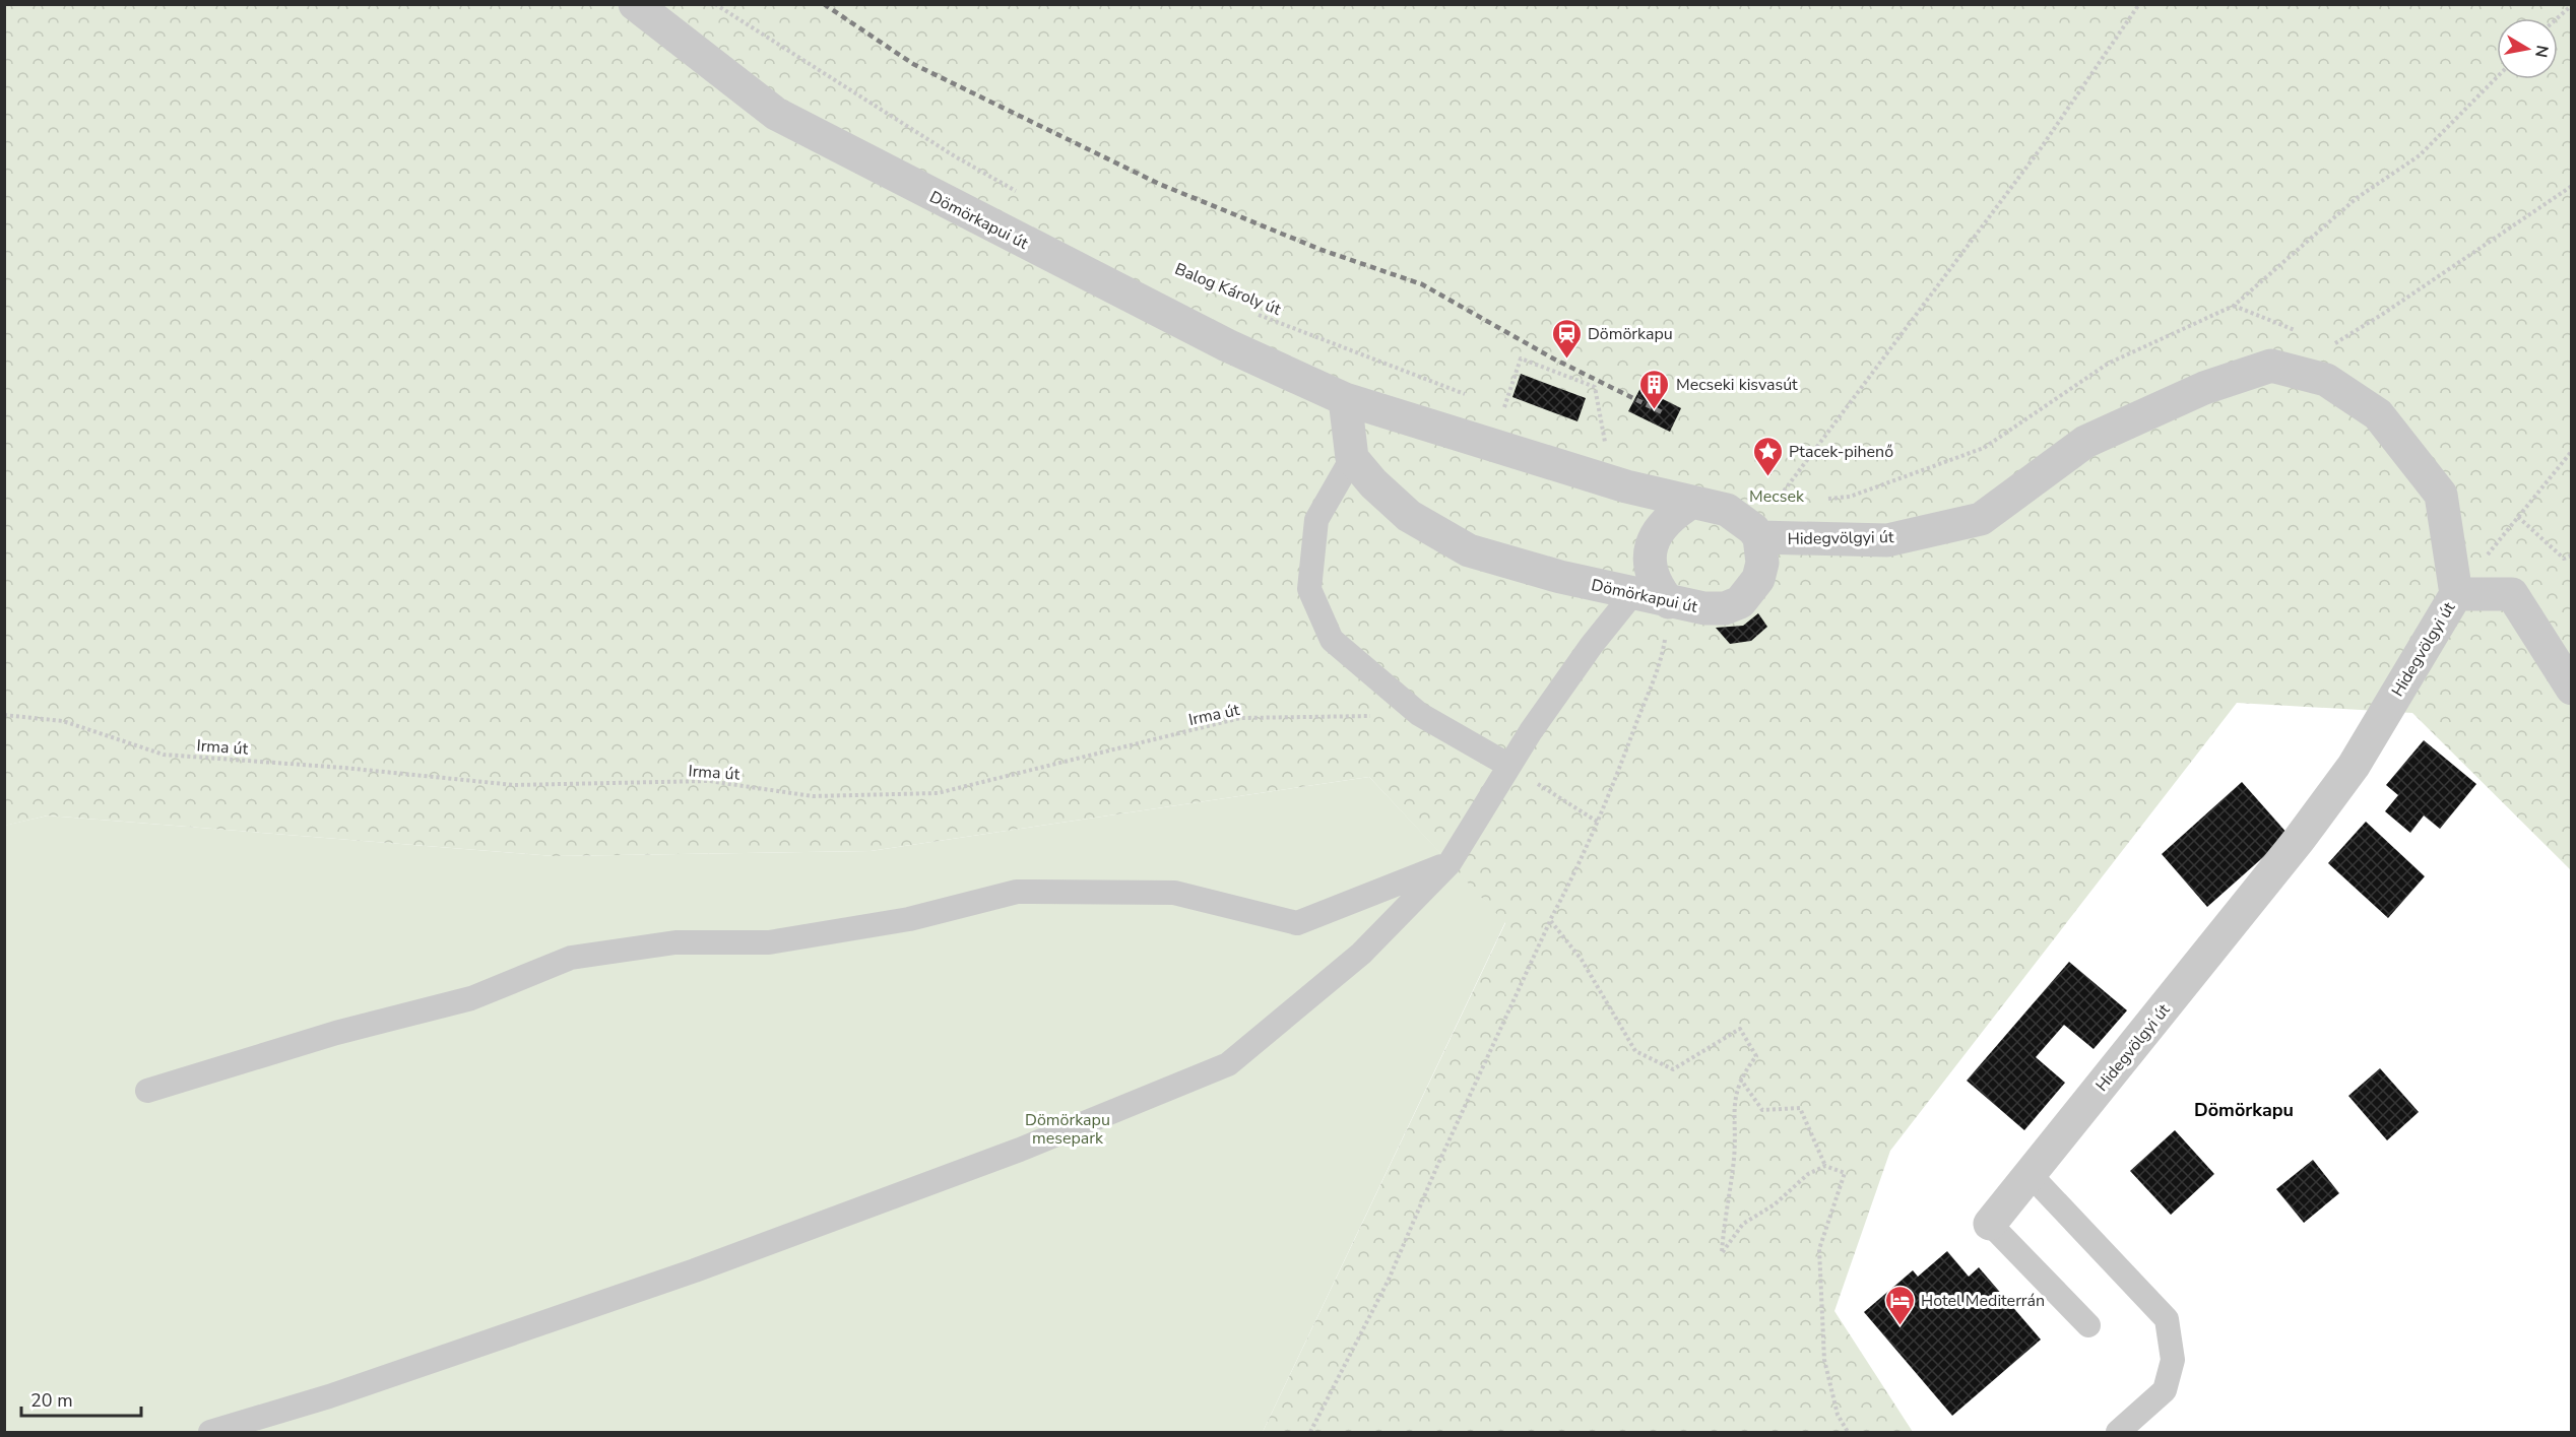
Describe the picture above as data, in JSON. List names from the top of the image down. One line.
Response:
{"streets":{"street":["Dömörkapui út","Hidegvölgyi út"],"path":["Balog Károly út","Irma út"]},"crossings":[["Dömörkapui út","Hidegvölgyi út"]],"districts":["Dömörkapu"],"parks":["Mecsek","Dömörkapu mesepark"],"places":{"station":["Dömörkapu"],"building":["Mecseki kisvasút"],"place":["Ptacek-pihenő"],"hotel":["Hotel Mediterrán"]},"scale_bar":"20 m","north":"right"}
